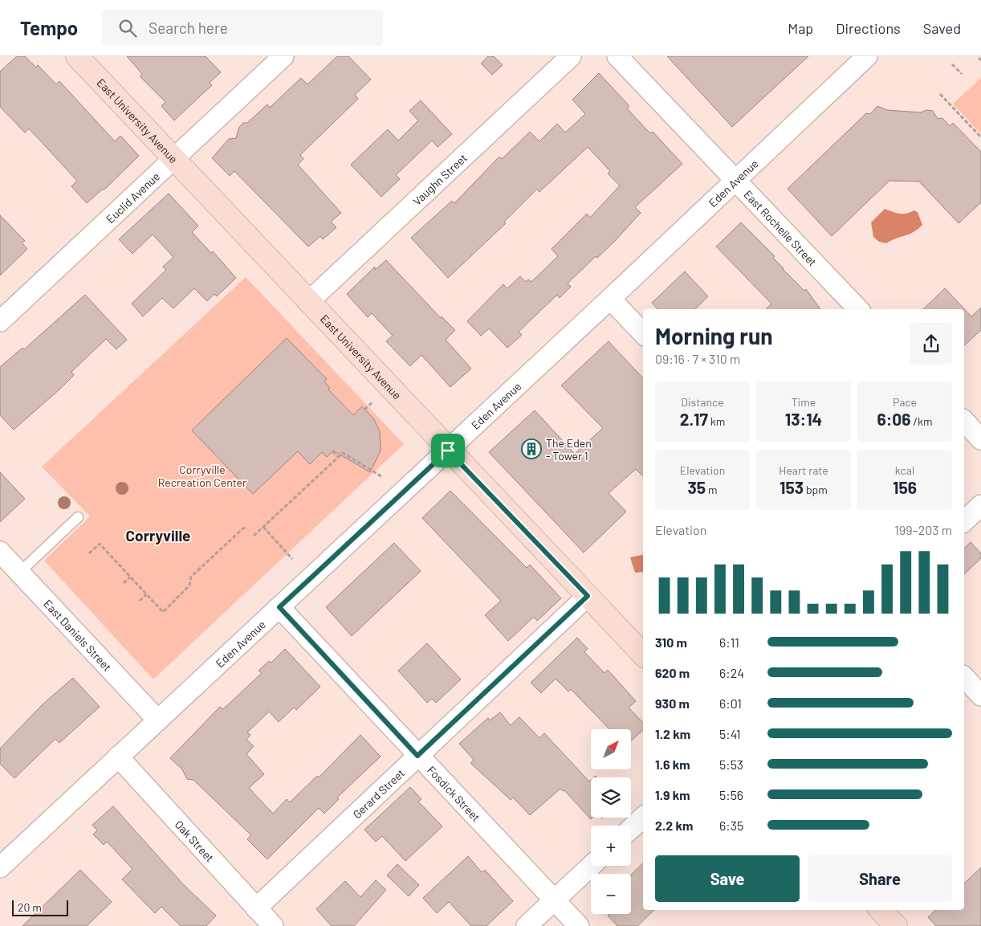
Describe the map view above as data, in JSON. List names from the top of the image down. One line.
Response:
{"streets":{"street":["East University Avenue","Vaughn Street","Eden Avenue","Euclid Avenue","East Rochelle Street","East Daniels Street","Gerard Street","Fosdick Street","Oak Street"]},"crossings":[["East University Avenue","Vaughn Street"],["East University Avenue","Eden Avenue"],["East University Avenue","Euclid Avenue"],["East University Avenue","Gerard Street"],["Eden Avenue","East Rochelle Street"],["Eden Avenue","East Daniels Street"],["Eden Avenue","Fosdick Street"],["Eden Avenue","Oak Street"],["Gerard Street","Fosdick Street"],["Gerard Street","Oak Street"]],"districts":["Corryville"],"parks":["Corryville Recreation Center"],"places":{"building":["The Eden - Tower 1"]},"scale_bar":"20 m","north":"top right","page":{"header":"Tempo","search":"Search here","nav":["Map","Directions","Saved"],"heading":["Morning run","09:16 · 7 × 310 m"],"stats":[["Distance","2.17 km"],["Time","13:14"],["Pace","6:06 /km"],["Elevation","35 m"],["Heart rate","153 bpm"],["kcal","156"]],"chart":["Elevation","199–203 m"],"list":[{"name":"310 m","note":"6:11"},{"name":"620 m","note":"6:24"},{"name":"930 m","note":"6:01"},{"name":"1.2 km","note":"5:41"},{"name":"1.6 km","note":"5:53"},{"name":"1.9 km","note":"5:56"},{"name":"2.2 km","note":"6:35"}],"map_buttons":["+","−"],"buttons":["Save","Share"],"scale":"20 m"}}
